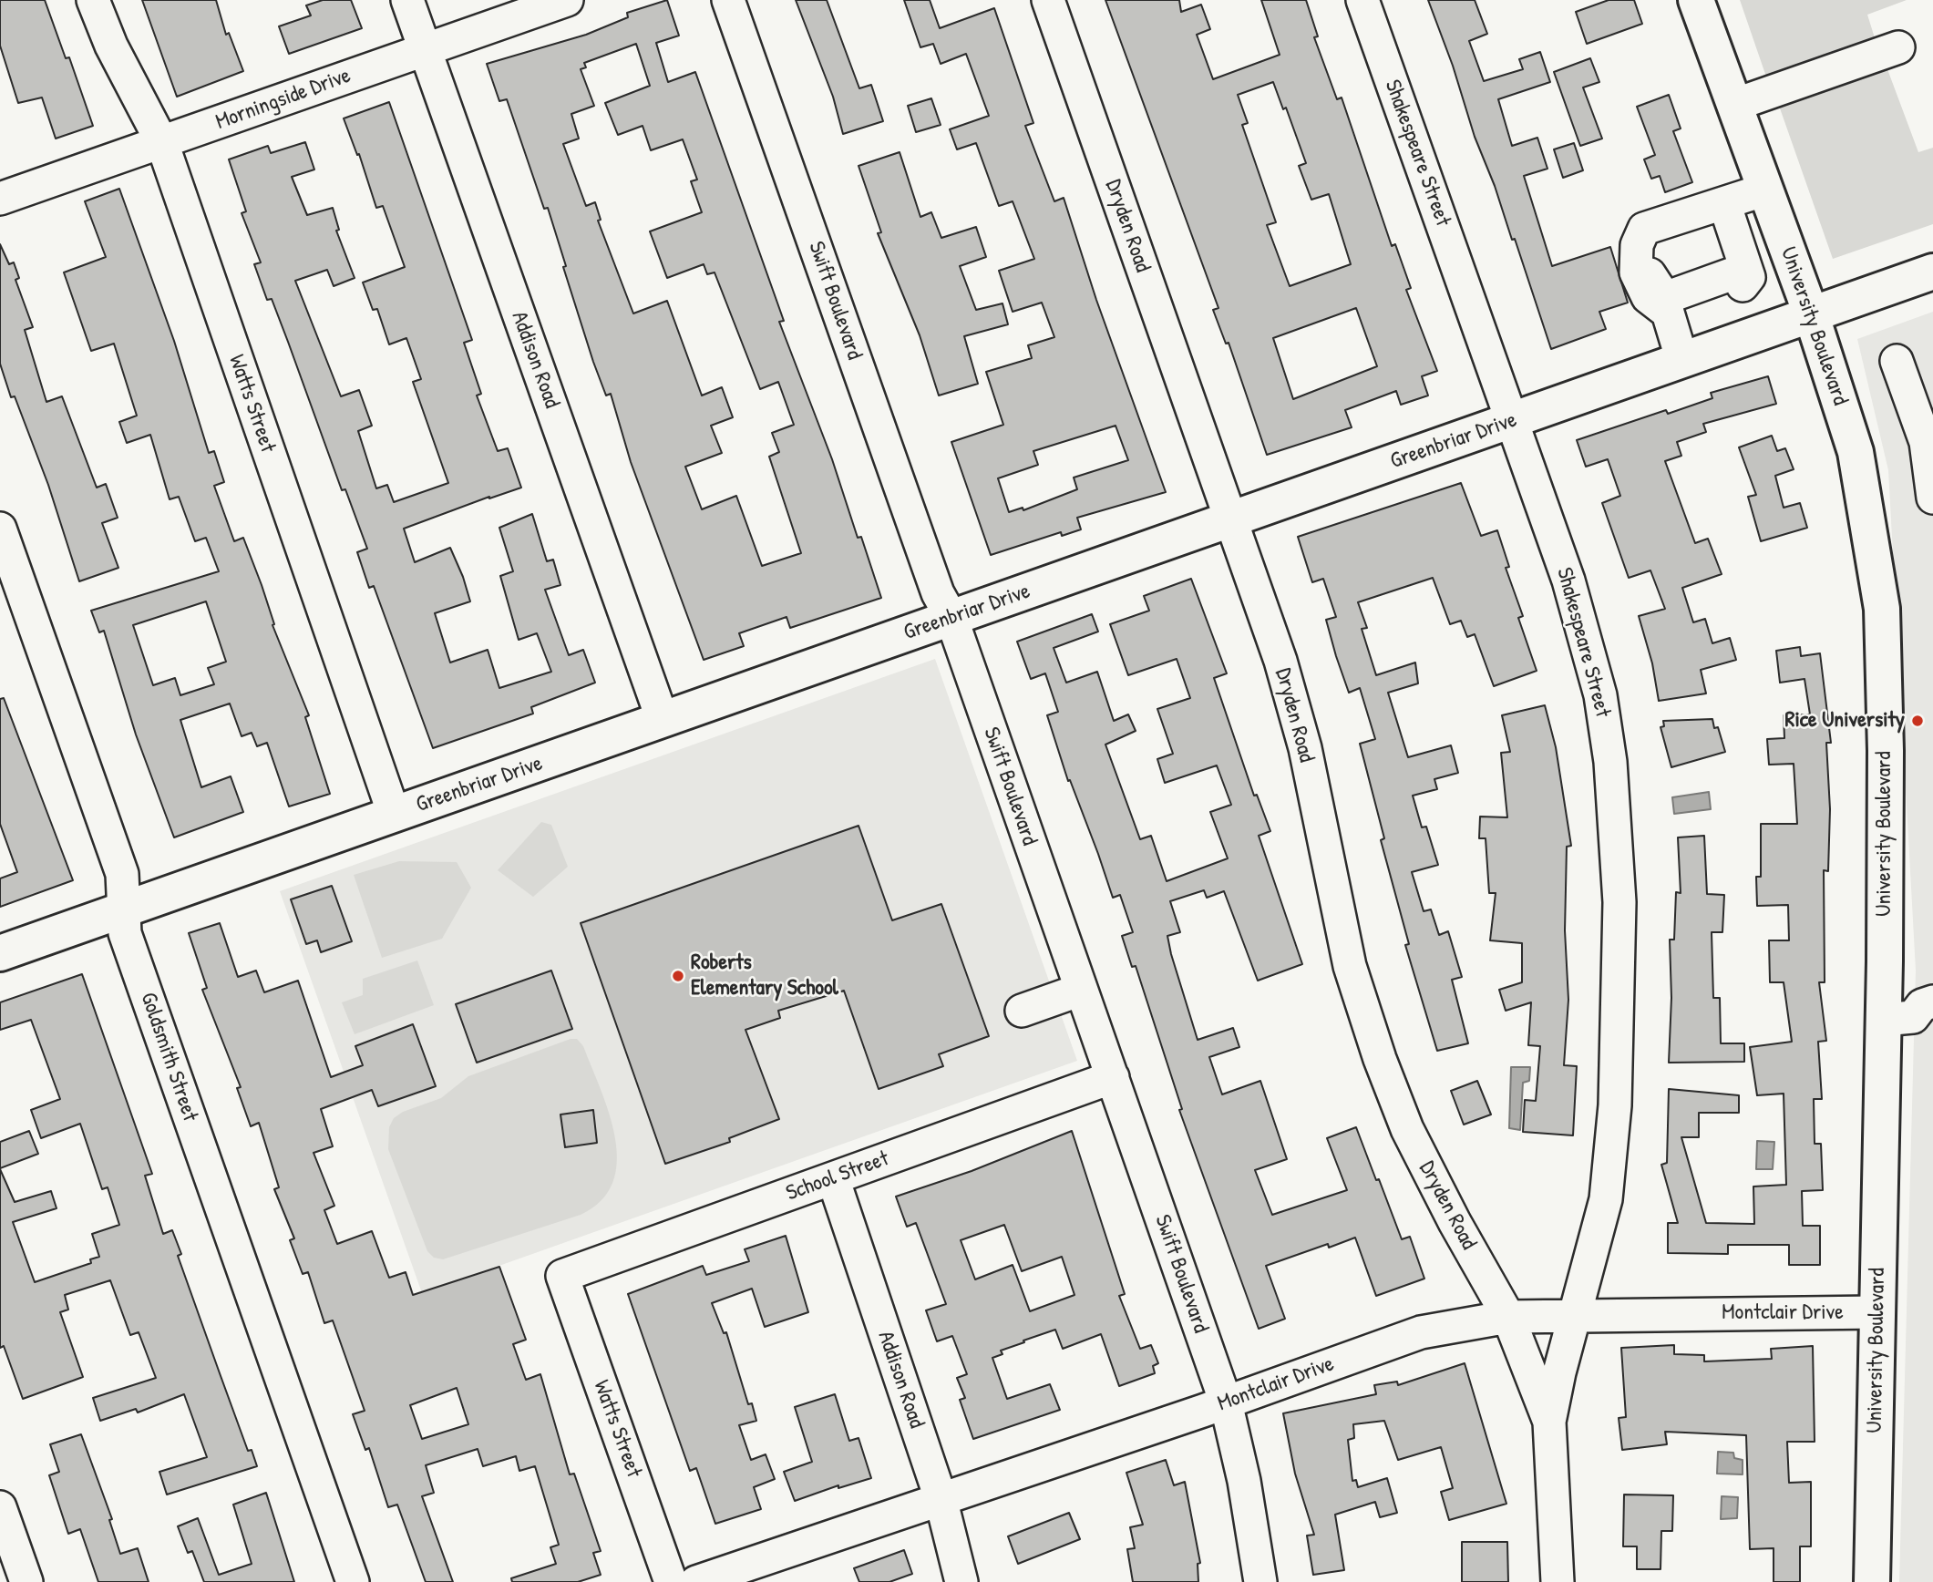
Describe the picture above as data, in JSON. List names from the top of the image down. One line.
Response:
{"streets":{"main road":["University Boulevard","Greenbriar Drive"],"street":["Morningside Drive","Shakespeare Street","Dryden Road","Swift Boulevard","Addison Road","Watts Street","Goldsmith Street","School Street","Montclair Drive"]},"crossings":[["Morningside Drive","Addison Road"],["Morningside Drive","Watts Street"],["Shakespeare Street","Dryden Road"],["Shakespeare Street","Greenbriar Drive"],["Shakespeare Street","Montclair Drive"],["Dryden Road","Greenbriar Drive"],["Dryden Road","Montclair Drive"],["Swift Boulevard","Greenbriar Drive"],["Swift Boulevard","School Street"],["Swift Boulevard","Montclair Drive"],["University Boulevard","Greenbriar Drive"],["University Boulevard","Montclair Drive"],["Addison Road","Greenbriar Drive"],["Addison Road","School Street"],["Addison Road","Montclair Drive"],["Watts Street","Greenbriar Drive"],["Watts Street","School Street"],["Greenbriar Drive","Goldsmith Street"]],"places":["Rice University","Roberts Elementary School"]}
